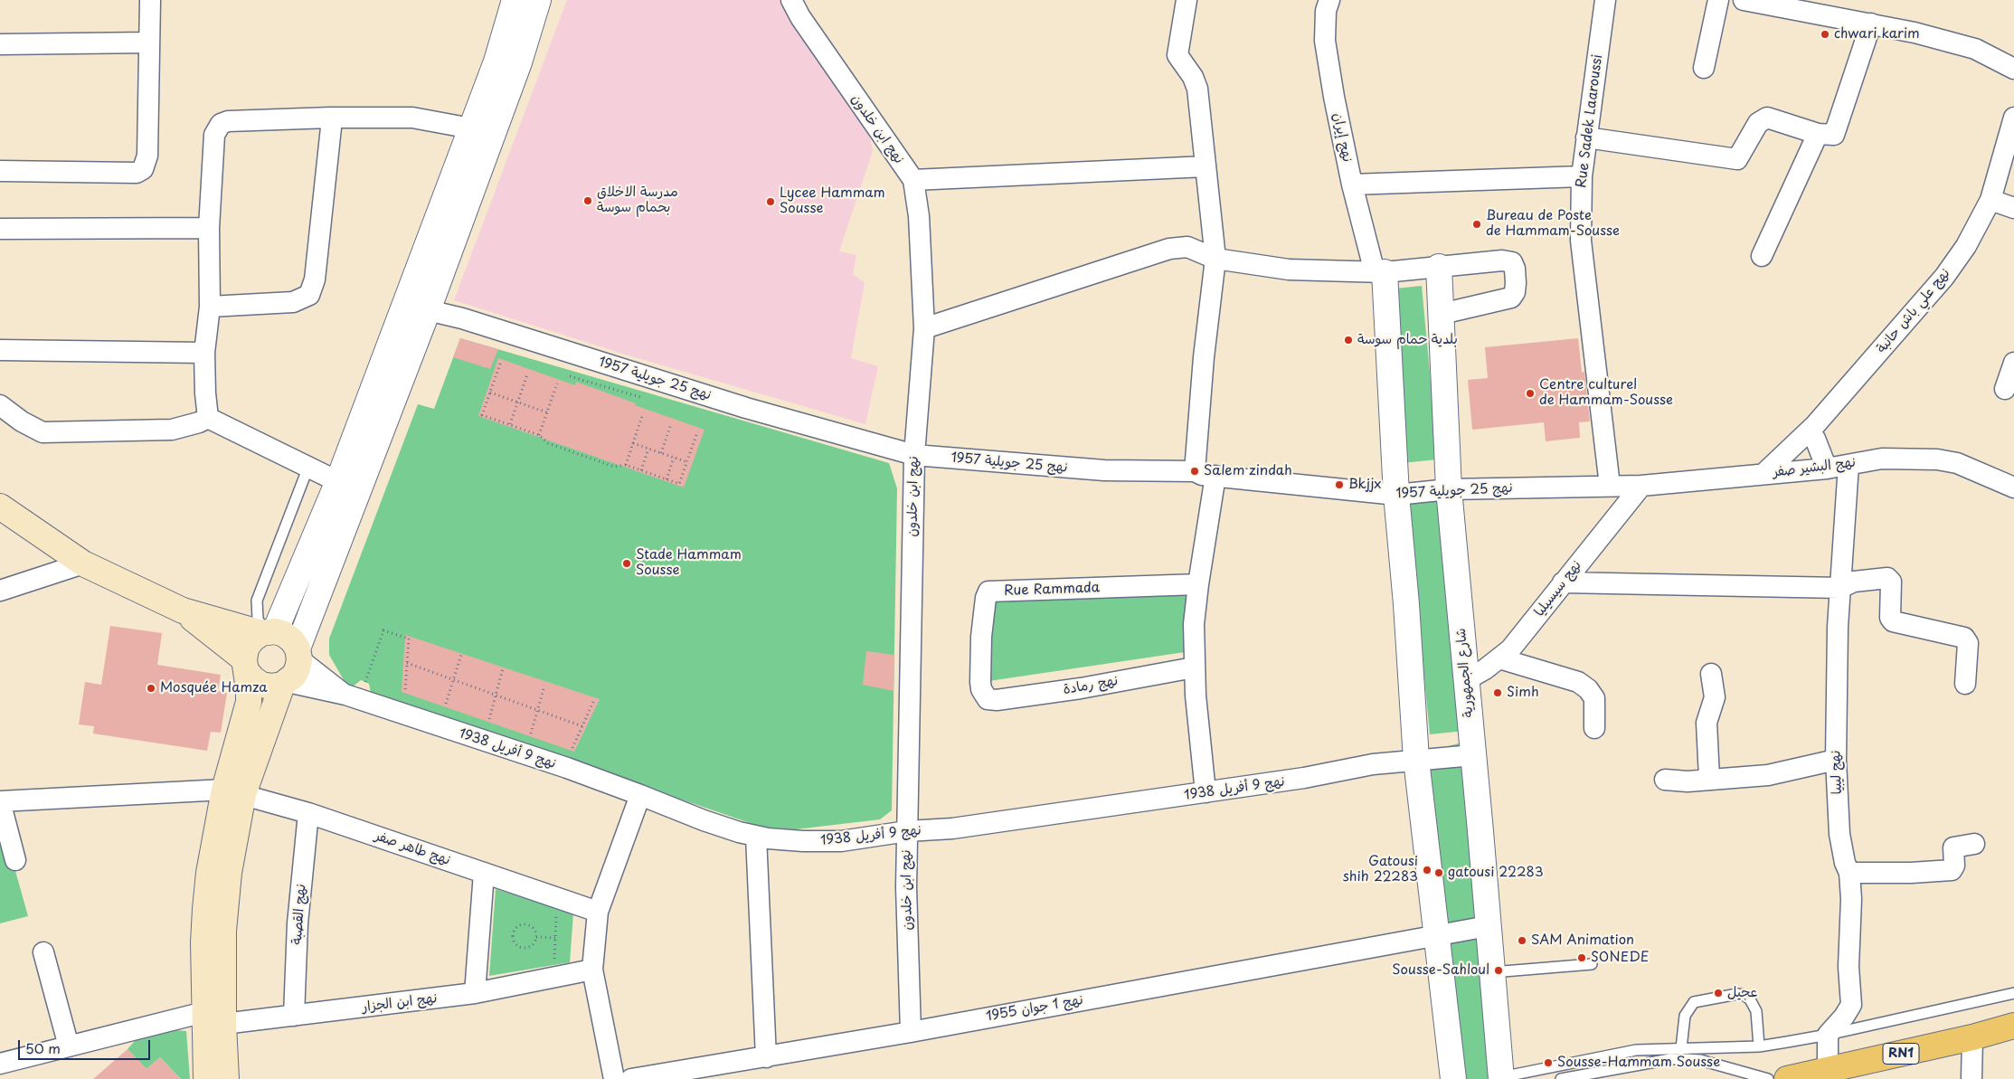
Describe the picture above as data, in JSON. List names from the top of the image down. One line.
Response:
{"streets":{"main road":["RN1"],"street":["Rue Sadek Laaroussi","نهج ابن خلدون","نهج إيران","نهج علي باش حانبة","نهج 25 جويلية 1957","نهج البشير صفر","نهج سيسيليا","Rue Rammada","شارع الجمهورية","نهج رمادة","نهج 9 أفريل 1938","نهج ليبيا","نهج طاهر صفر","نهج القصبة","نهج ابن الجزار","نهج 1 جوان 1955"]},"crossings":[["Rue Sadek Laaroussi","نهج 25 جويلية 1957"],["Rue Sadek Laaroussi","نهج البشير صفر"],["نهج ابن خلدون","نهج 25 جويلية 1957"],["نهج ابن خلدون","نهج 9 أفريل 1938"],["نهج ابن خلدون","نهج 1 جوان 1955"],["نهج علي باش حانبة","نهج البشير صفر"],["نهج 25 جويلية 1957","نهج البشير صفر"],["نهج 25 جويلية 1957","شارع الجمهورية"],["نهج البشير صفر","نهج سيسيليا"],["نهج البشير صفر","نهج ليبيا"],["نهج سيسيليا","شارع الجمهورية"],["Rue Rammada","نهج رمادة"],["شارع الجمهورية","نهج 9 أفريل 1938"],["شارع الجمهورية","نهج 1 جوان 1955"],["نهج طاهر صفر","نهج القصبة"],["نهج القصبة","نهج ابن الجزار"]],"places":["chwari karim","مدرسة الاخلاق بحمام سوسة","Lycee Hammam Sousse","Bureau de Poste de Hammam-Sousse","بلدية حمام سوسة","Centre culturel de Hammam-Sousse","Salem zindah","Bkjjx","Stade Hammam Sousse","Mosquée Hamza","Simh","Gatousi shih 22283","gatousi 22283","SAM Animation","SONEDE","Sousse-Sahloul","عجيل","Sousse-Hammam Sousse"],"scale_bar":"50 m"}
